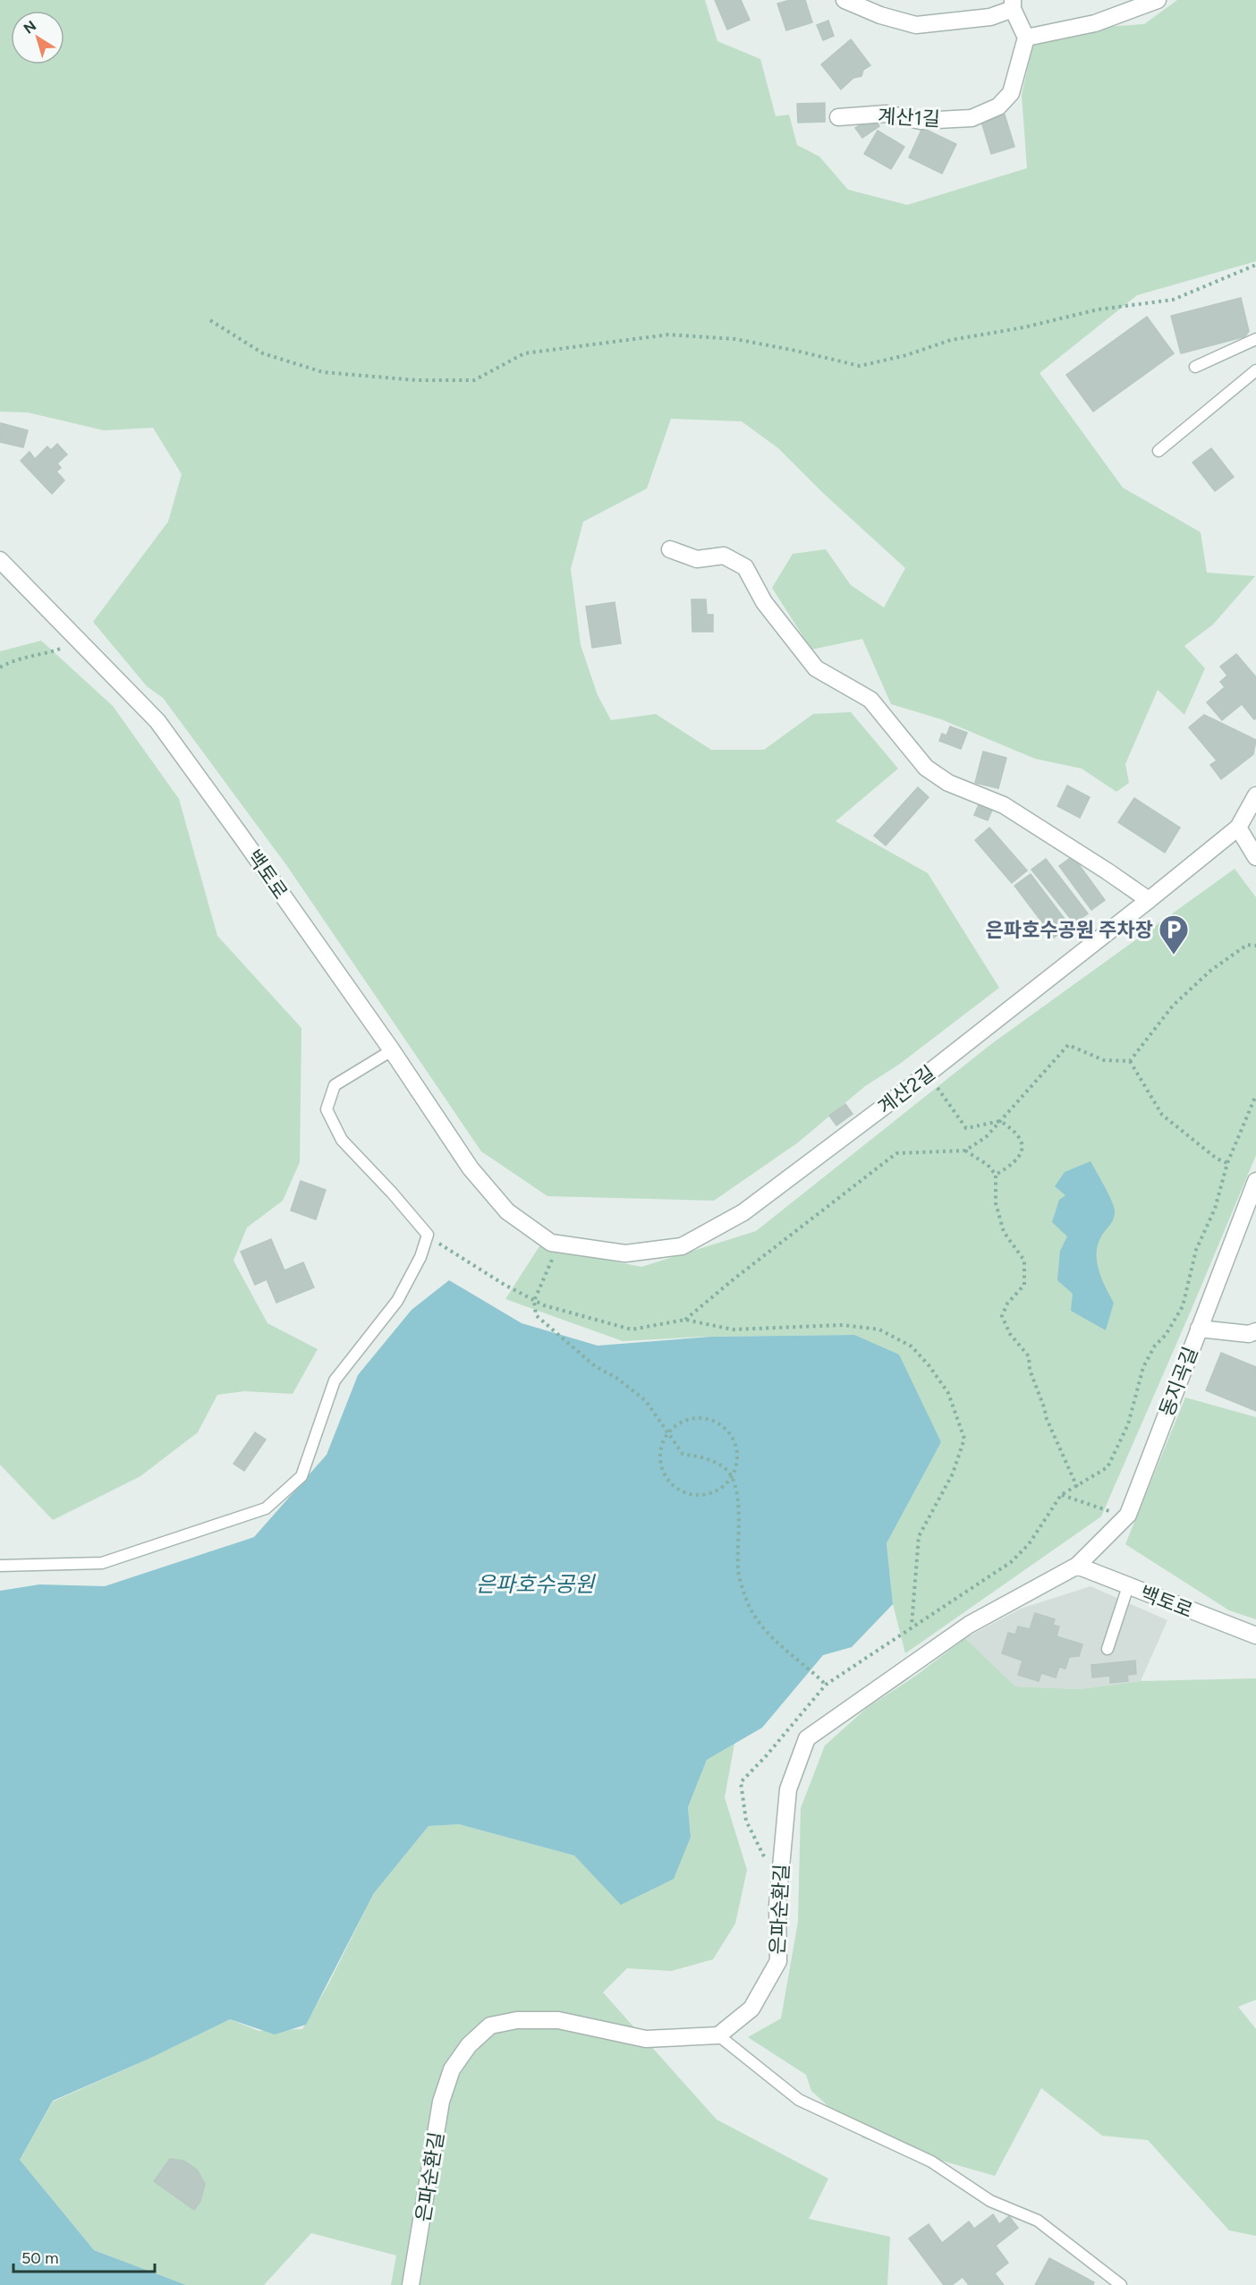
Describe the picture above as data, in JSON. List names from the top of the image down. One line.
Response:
{"streets":{"street":["계산1길","백토로","계산2길","동지곡길","은파순환길"]},"crossings":[["백토로","계산2길"],["백토로","동지곡길"],["백토로","은파순환길"],["동지곡길","은파순환길"]],"water":["은파호수공원"],"places":{"parking":["은파호수공원 주차장"]},"scale_bar":"50 m","north":"top left"}
